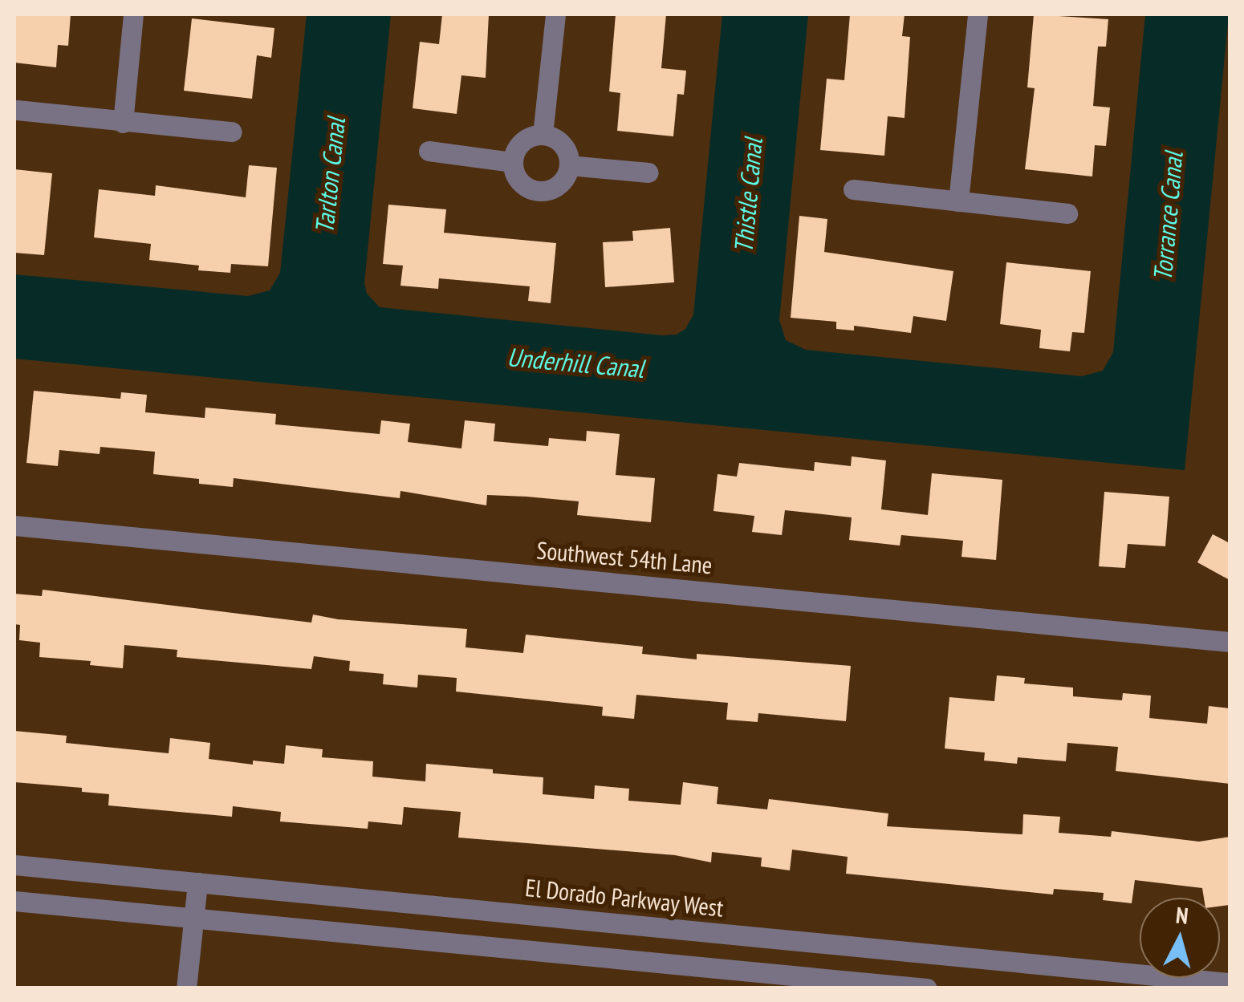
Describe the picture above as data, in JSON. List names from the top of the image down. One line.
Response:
{"streets":{"street":["Southwest 54th Lane","El Dorado Parkway West"]},"water":["Tarlton Canal","Thistle Canal","Torrance Canal","Underhill Canal"],"north":"top"}
